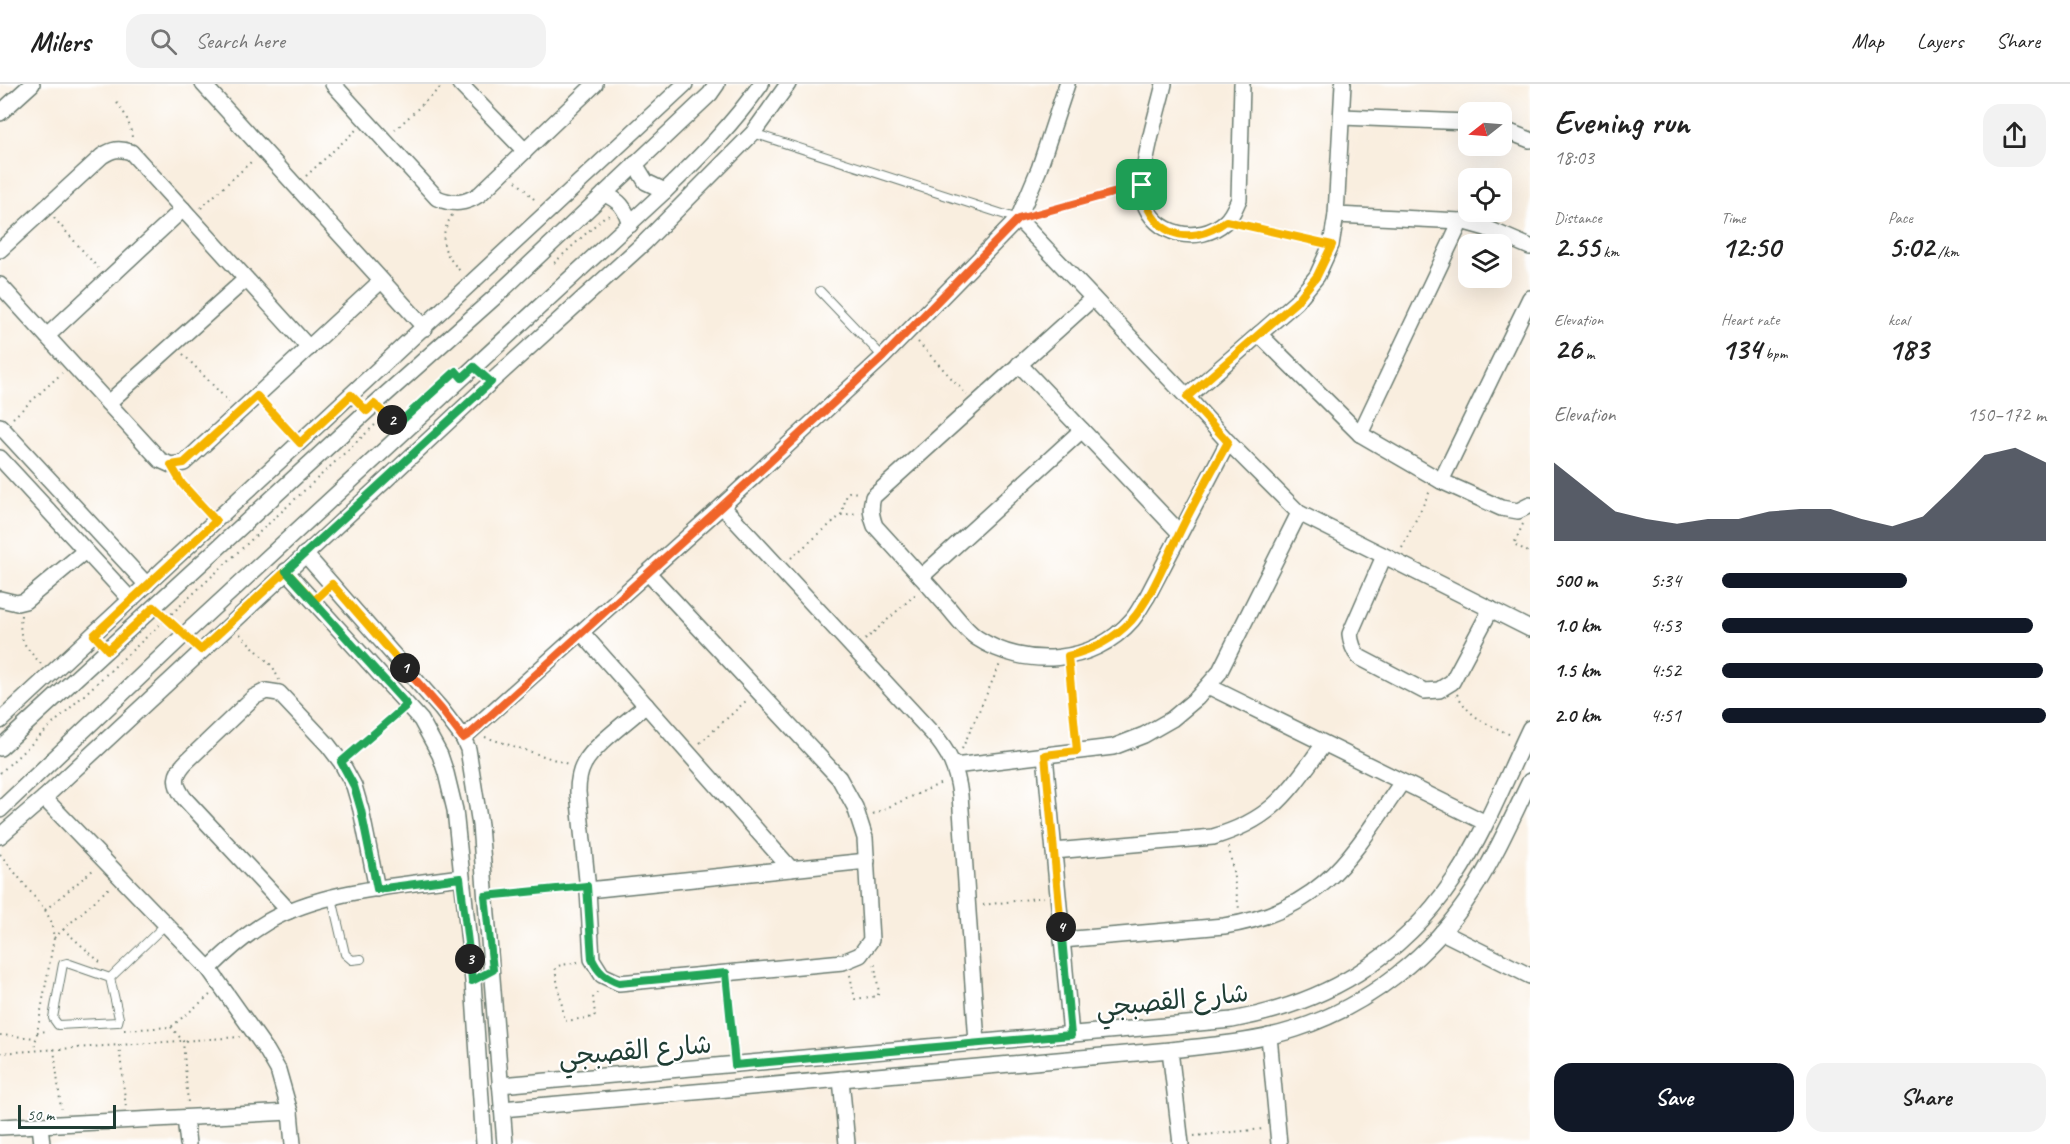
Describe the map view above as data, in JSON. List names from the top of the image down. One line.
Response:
{"streets":{"street":["شارع القصبجي"]},"scale_bar":"50 m","north":"left","page":{"header":"Milers","search":"Search here","nav":["Map","Layers","Share"],"heading":["Evening run","18:03"],"stats":[["Distance","2.55 km"],["Time","12:50"],["Pace","5:02 /km"],["Elevation","26 m"],["Heart rate","134 bpm"],["kcal","183"]],"chart":["Elevation","150–172 m"],"pins":["2","1","4","3"],"list":[{"name":"500 m","note":"5:34"},{"name":"1.0 km","note":"4:53"},{"name":"1.5 km","note":"4:52"},{"name":"2.0 km","note":"4:51"}],"buttons":["Save","Share"],"scale":"50 m"}}
